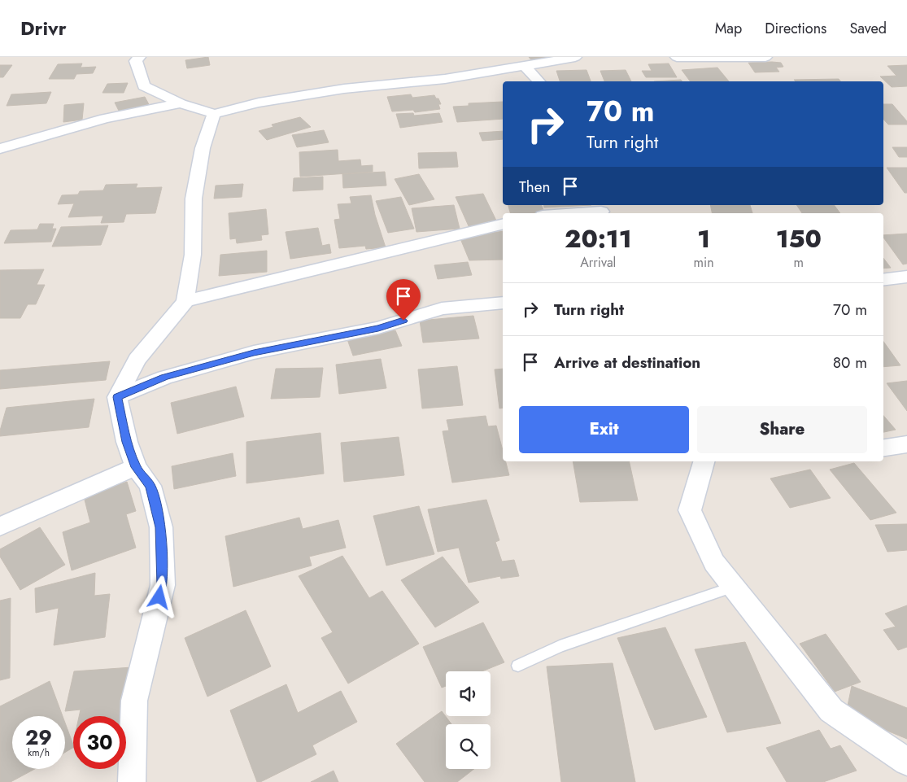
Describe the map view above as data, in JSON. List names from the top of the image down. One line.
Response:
{"page":{"header":"Drivr","nav":["Map","Directions","Saved"],"turn":["70 m","Turn right"],"then":"Then","eta":["20:11","Arrival","1","min","150","m"],"list":[{"name":"Turn right","value":"70 m"},{"name":"Arrive at destination","value":"80 m"}],"buttons":["Exit","Share"],"speed":"29 km/h","limit":"30"}}
